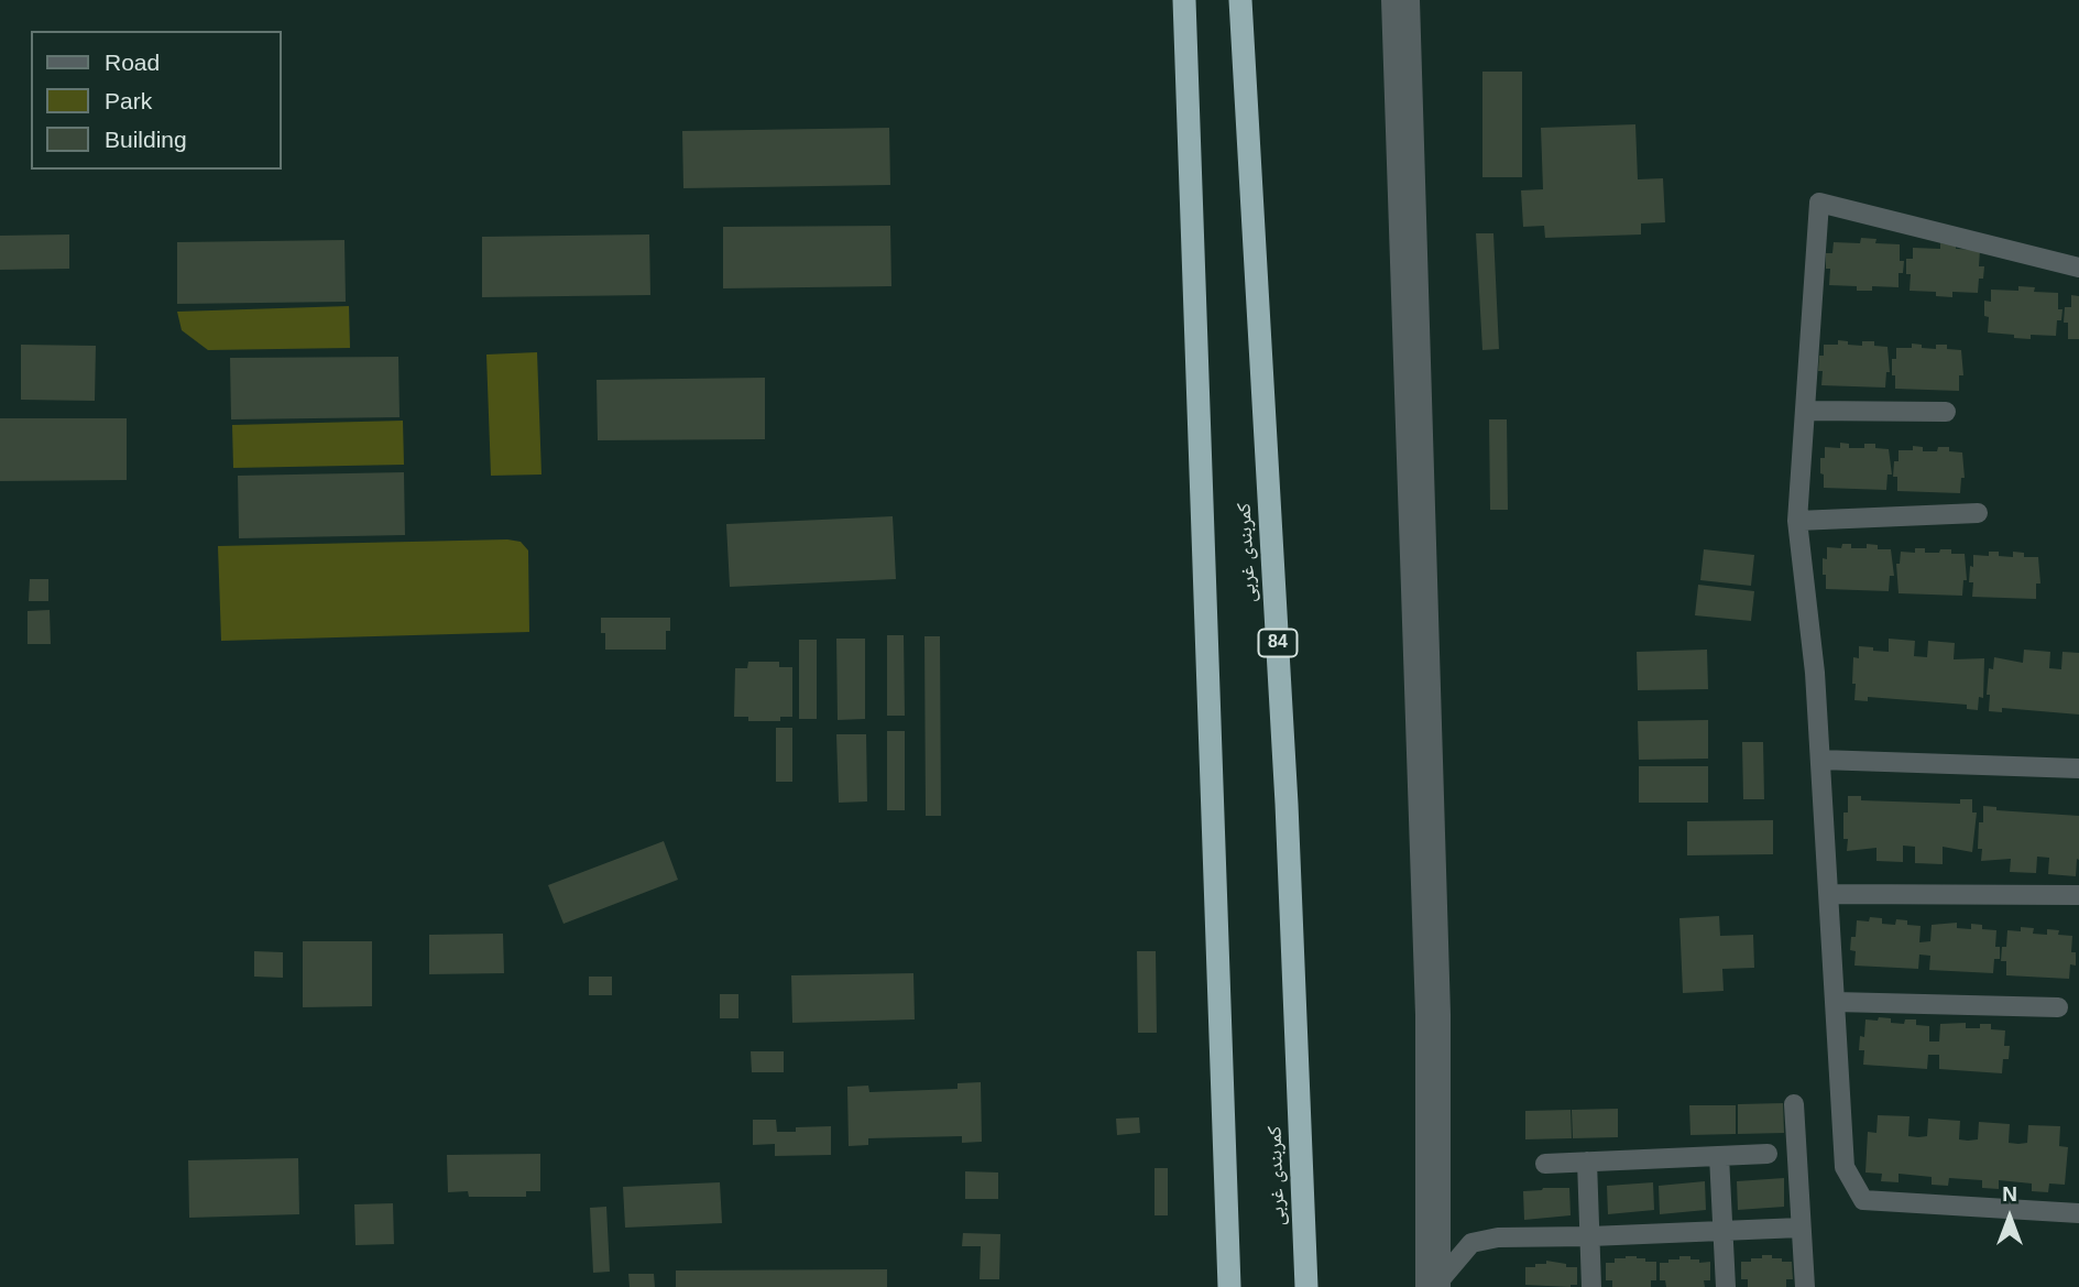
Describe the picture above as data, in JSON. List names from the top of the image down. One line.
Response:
{"streets":{"highway":["کمربندی غربی","84"]},"legend":["Road","Park","Building"],"north":"top"}
